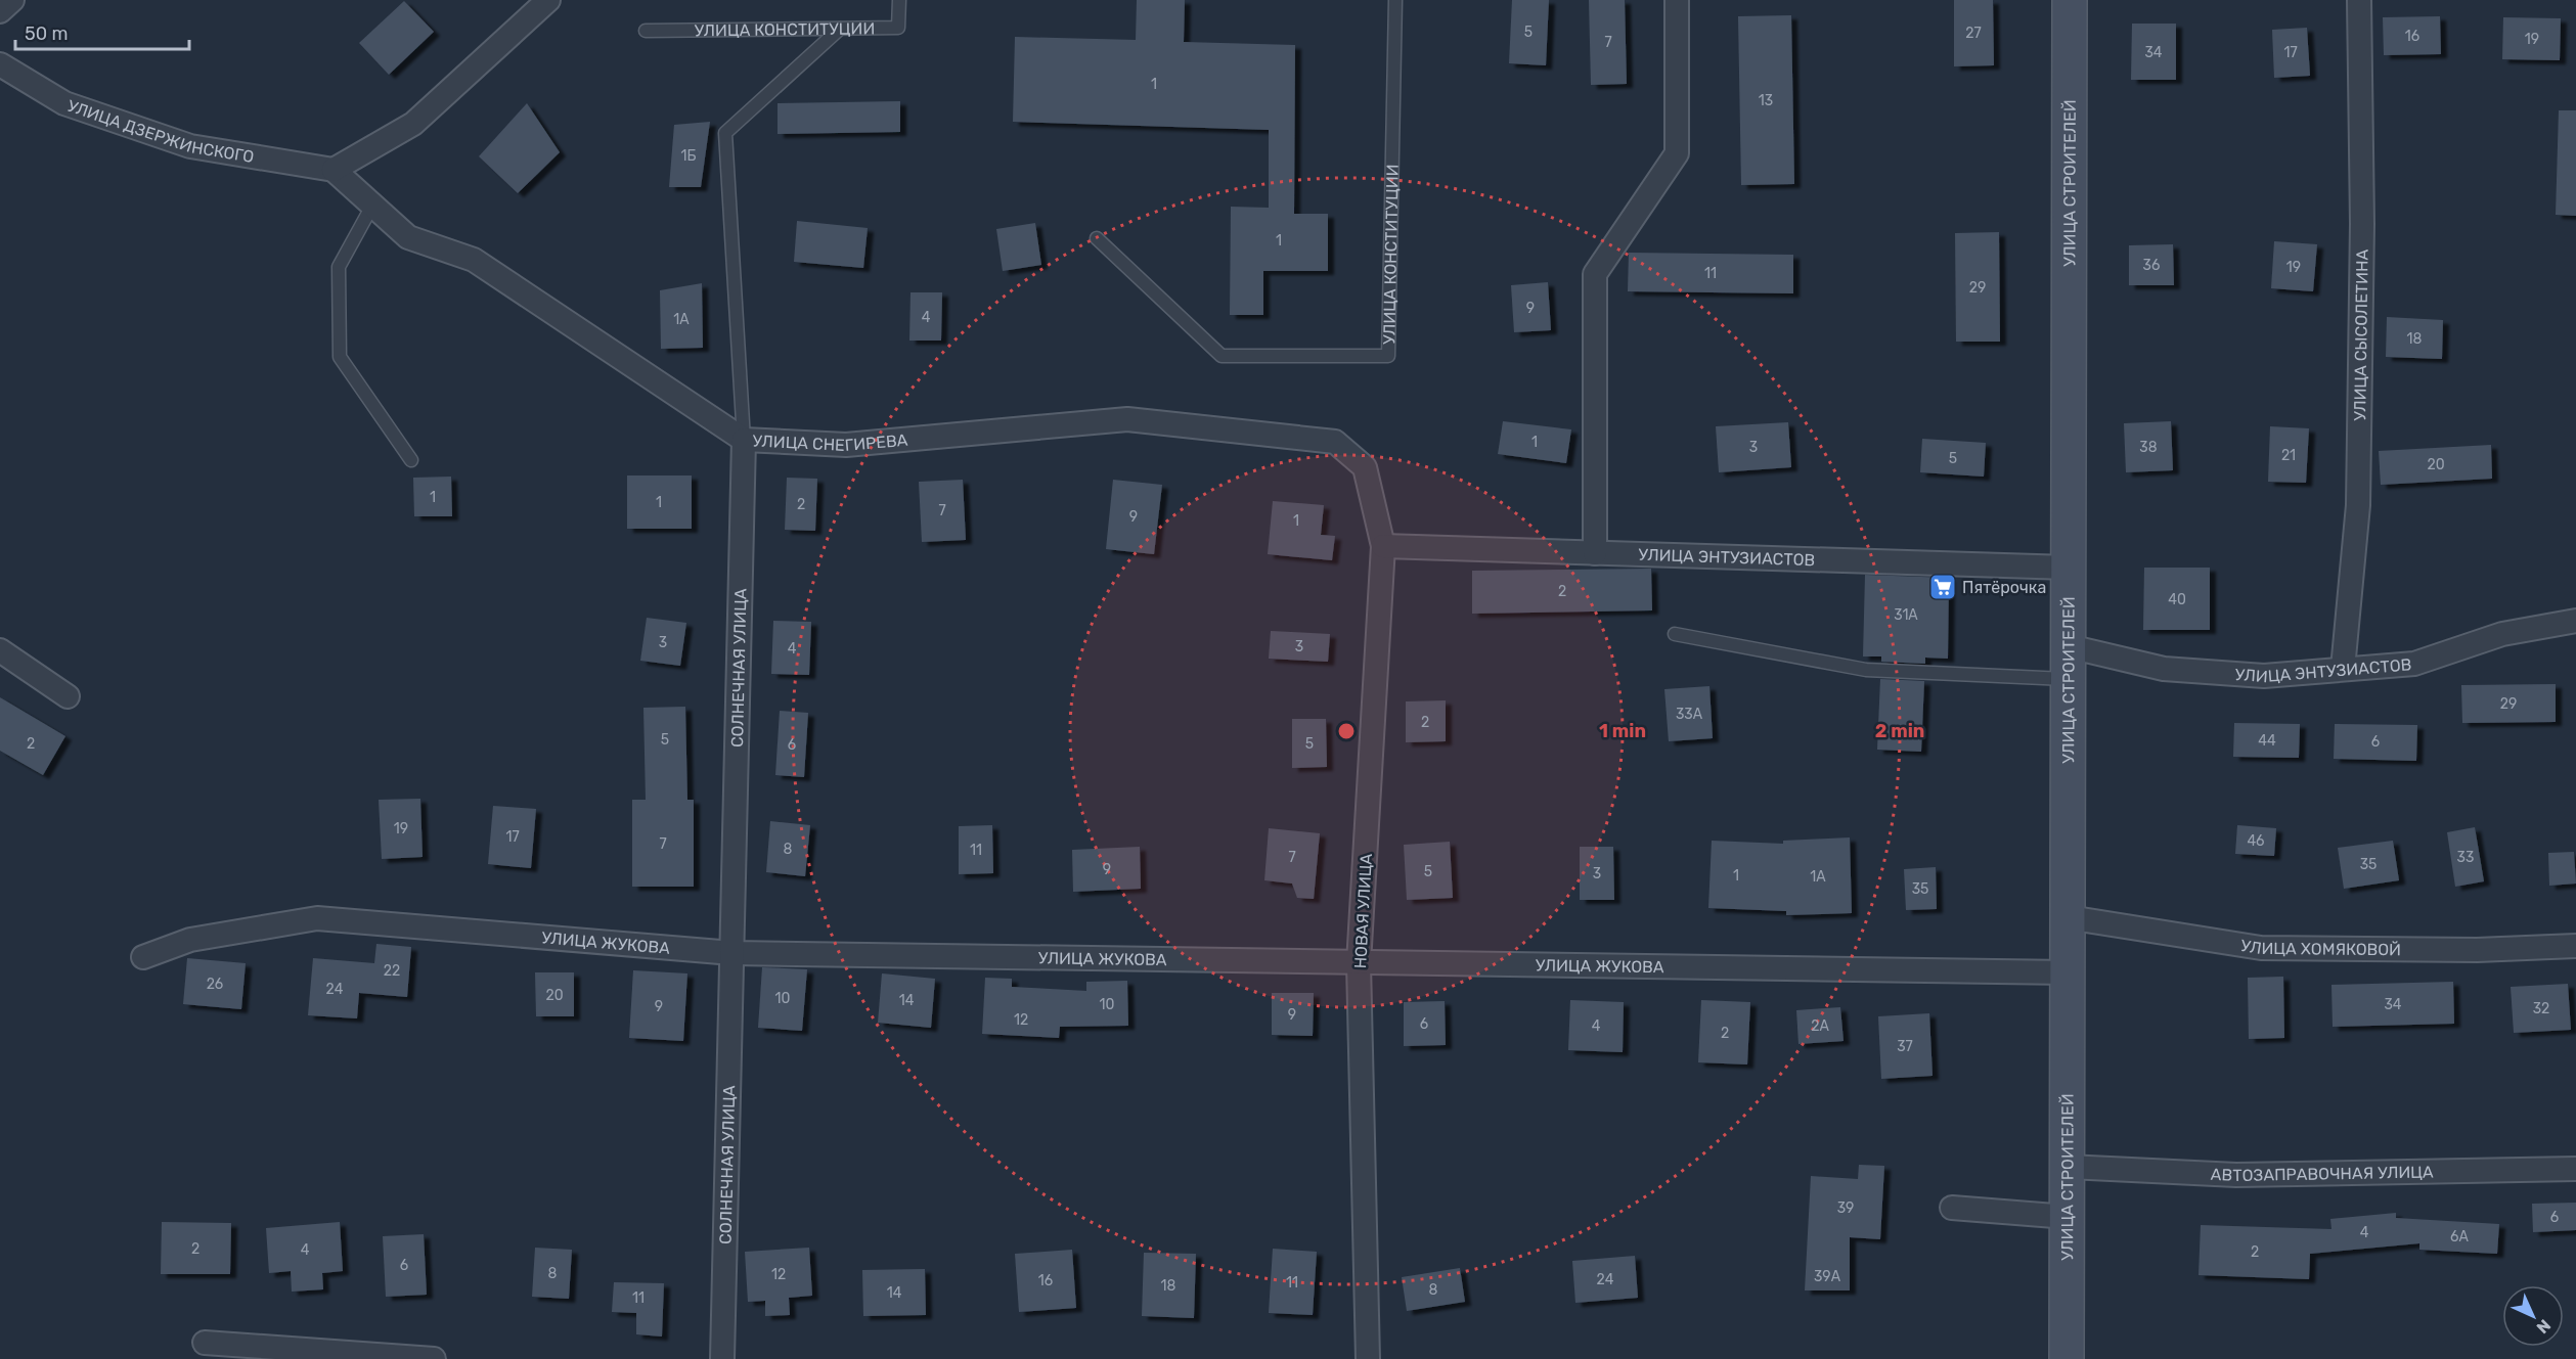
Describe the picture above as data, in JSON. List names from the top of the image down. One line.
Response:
{"streets":{"main road":["УЛИЦА СТРОИТЕЛЕЙ"],"street":["УЛИЦА ДЗЕРЖИНСКОГО","УЛИЦА СЫСОЛЕТИНА","УЛИЦА СНЕГИРЕВА","УЛИЦА ЭНТУЗИАСТОВ","СОЛНЕЧНАЯ УЛИЦА","НОВАЯ УЛИЦА","УЛИЦА ЖУКОВА","УЛИЦА ХОМЯКОВОЙ","АВТОЗАПРАВОЧНАЯ УЛИЦА"],"lane":["УЛИЦА КОНСТИТУЦИИ"]},"crossings":[["УЛИЦА КОНСТИТУЦИИ","СОЛНЕЧНАЯ УЛИЦА"],["УЛИЦА ДЗЕРЖИНСКОГО","УЛИЦА СНЕГИРЕВА"],["УЛИЦА СТРОИТЕЛЕЙ","УЛИЦА ЭНТУЗИАСТОВ"],["УЛИЦА СТРОИТЕЛЕЙ","УЛИЦА ЖУКОВА"],["УЛИЦА СТРОИТЕЛЕЙ","УЛИЦА ХОМЯКОВОЙ"],["УЛИЦА СТРОИТЕЛЕЙ","АВТОЗАПРАВОЧНАЯ УЛИЦА"],["УЛИЦА СЫСОЛЕТИНА","УЛИЦА ЭНТУЗИАСТОВ"],["УЛИЦА СНЕГИРЕВА","СОЛНЕЧНАЯ УЛИЦА"],["УЛИЦА СНЕГИРЕВА","НОВАЯ УЛИЦА"],["УЛИЦА ЭНТУЗИАСТОВ","НОВАЯ УЛИЦА"],["СОЛНЕЧНАЯ УЛИЦА","УЛИЦА ЖУКОВА"],["НОВАЯ УЛИЦА","УЛИЦА ЖУКОВА"]],"places":{"supermarket":["Пятёрочка"]},"house_numbers":["5","27","16","19","7","34","17","1","13","1Б","1","36","19","11","29","9","4","1А","18","1","3","38","21","5","20","1","1","2","7","9","1","2","40","31А","3","3","4","29","33А","2","5","44","6","2","5","6","19","17","46","7","8","11","7","33","35","9","5","3","1","1А","35","22","26","24","20","10","14","10","34","9","32","9","12","6","4","2А","2","37","39","6","4","6А","2","4","2","6","8","12","39А","24","16","11","18","8","14","11"],"scale_bar":"50 m","north":"bottom right","rings":["1 min","2 min"]}
